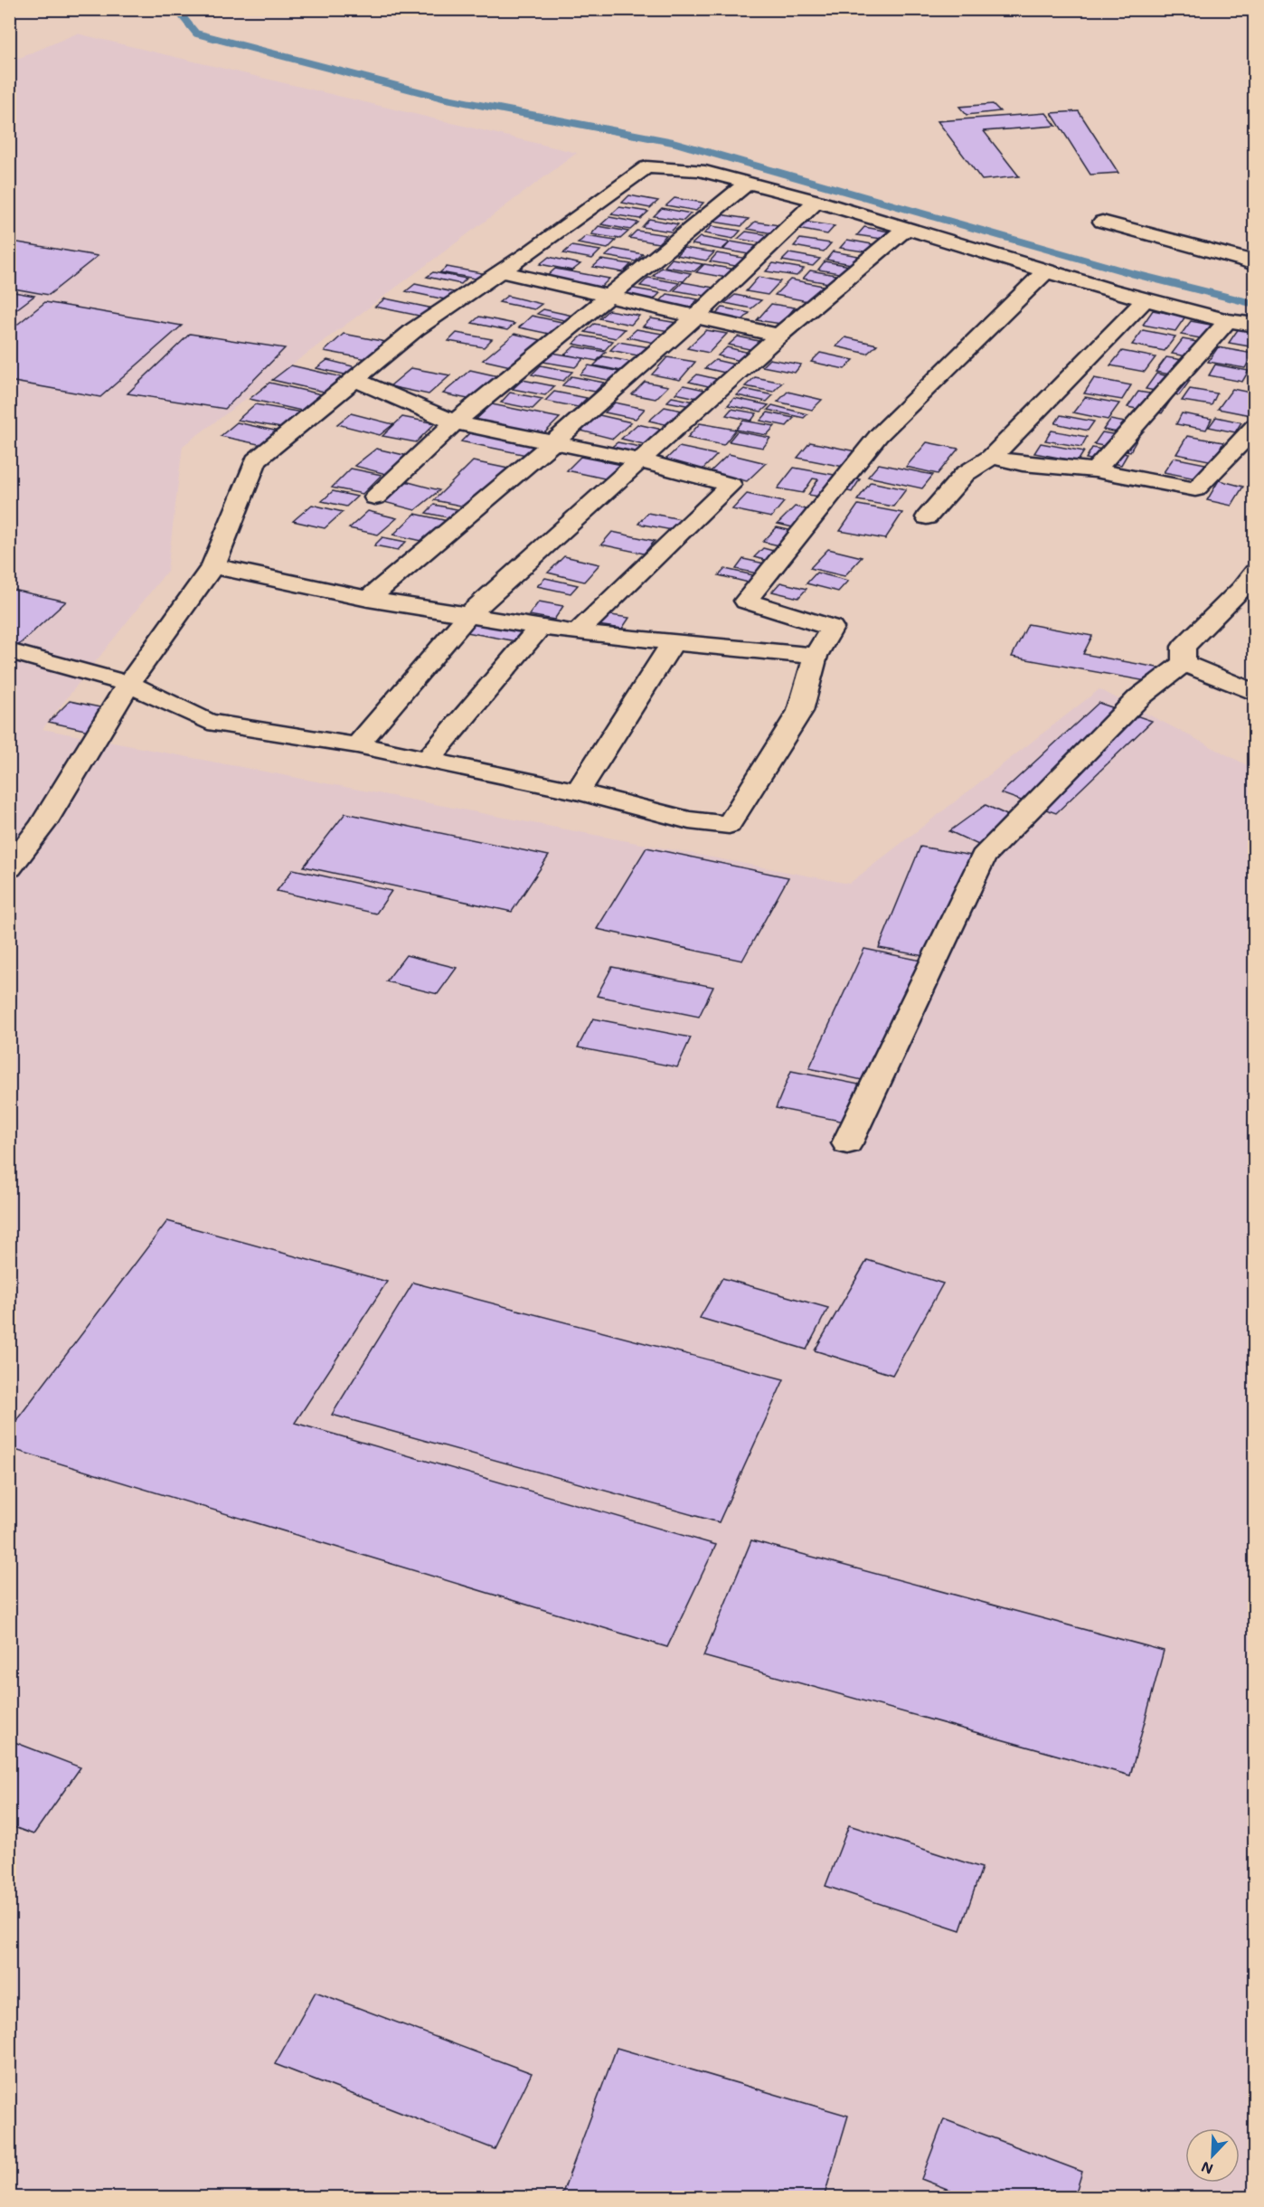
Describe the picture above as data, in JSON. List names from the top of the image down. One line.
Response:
{"north":"bottom left"}
